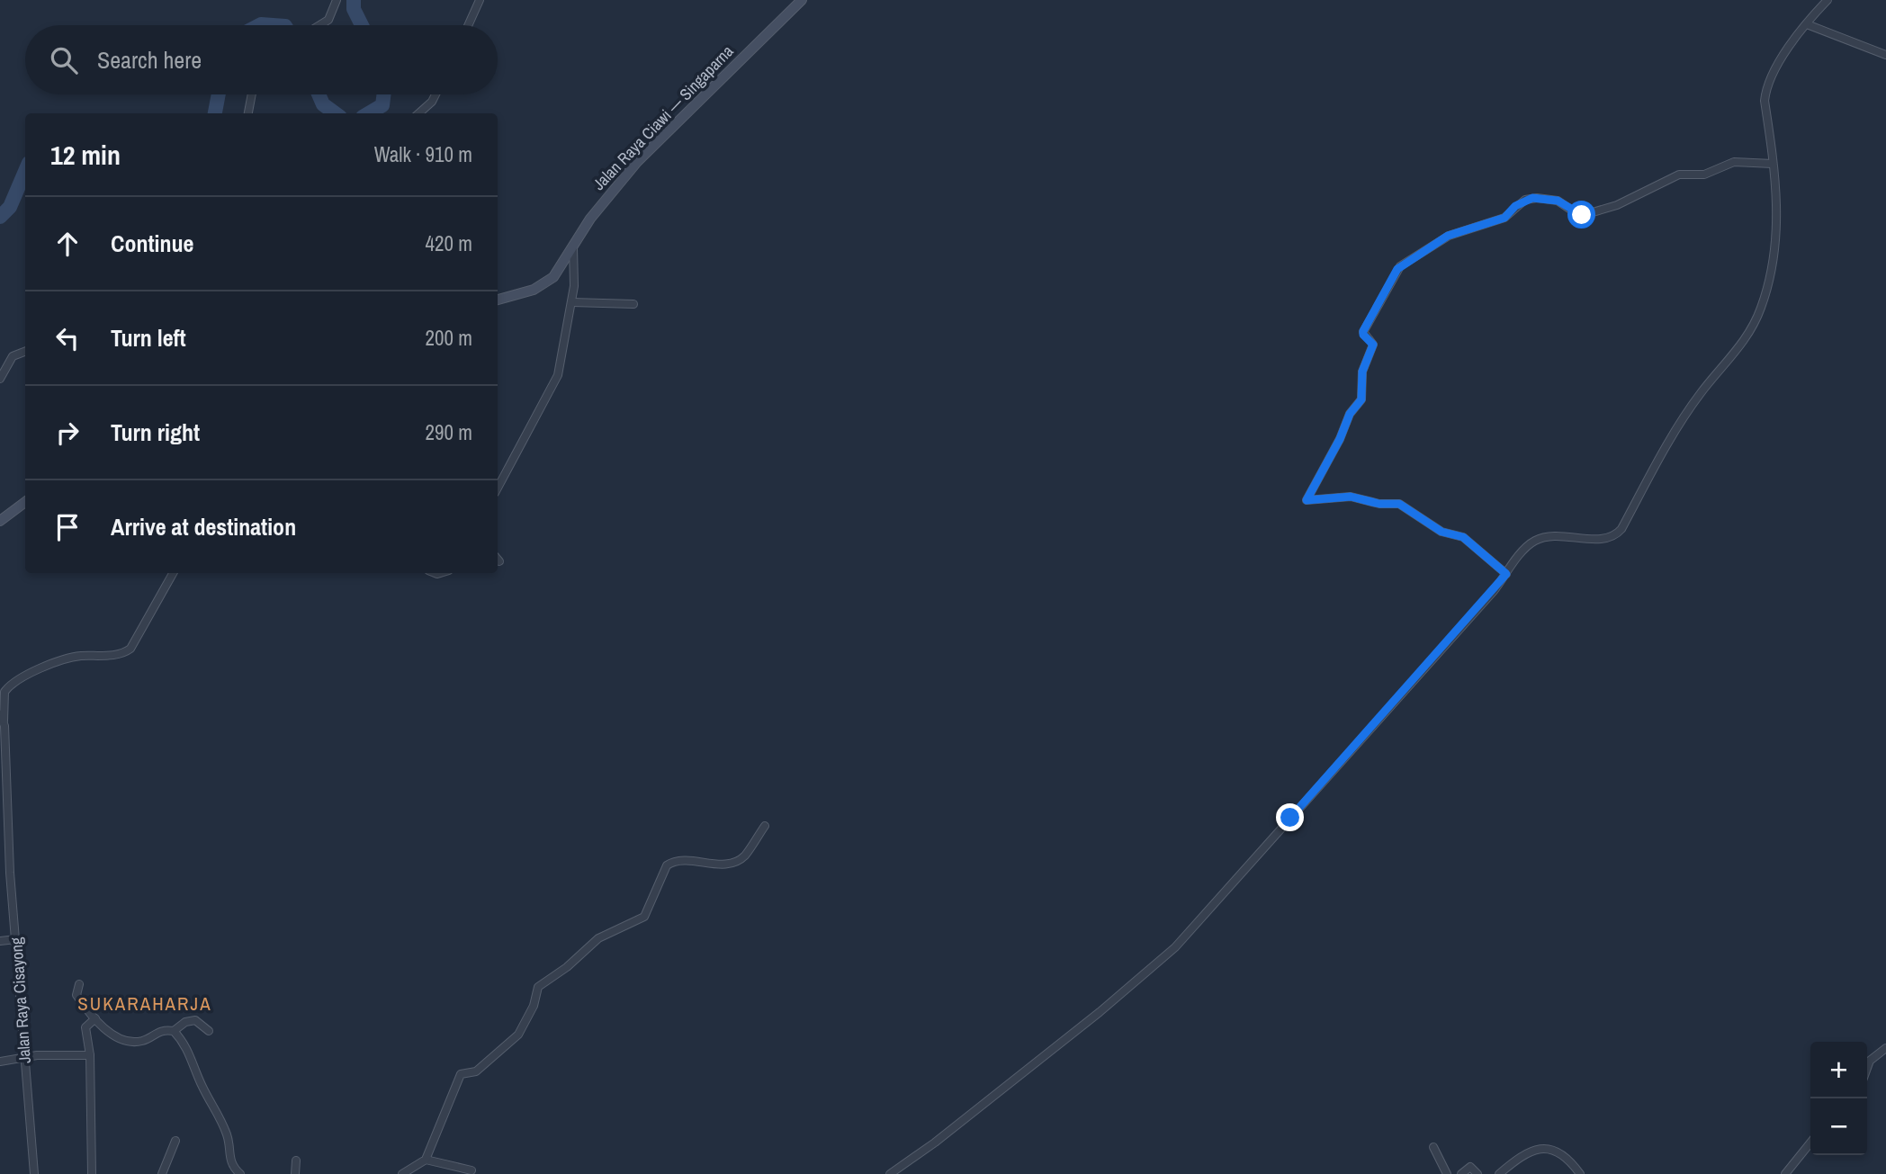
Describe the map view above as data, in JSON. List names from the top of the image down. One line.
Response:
{"streets":{"main road":["Jalan Raya Ciawi — Singaparna"],"street":["Jalan Raya Cisayong"]},"districts":["SUKARAHARJA"],"page":{"search":"Search here","heading":["12 min","Walk · 910 m"],"list":[["Continue","420 m"],["Turn left","200 m"],["Turn right","290 m"],"Arrive at destination"],"map_buttons":["+","−"]}}
